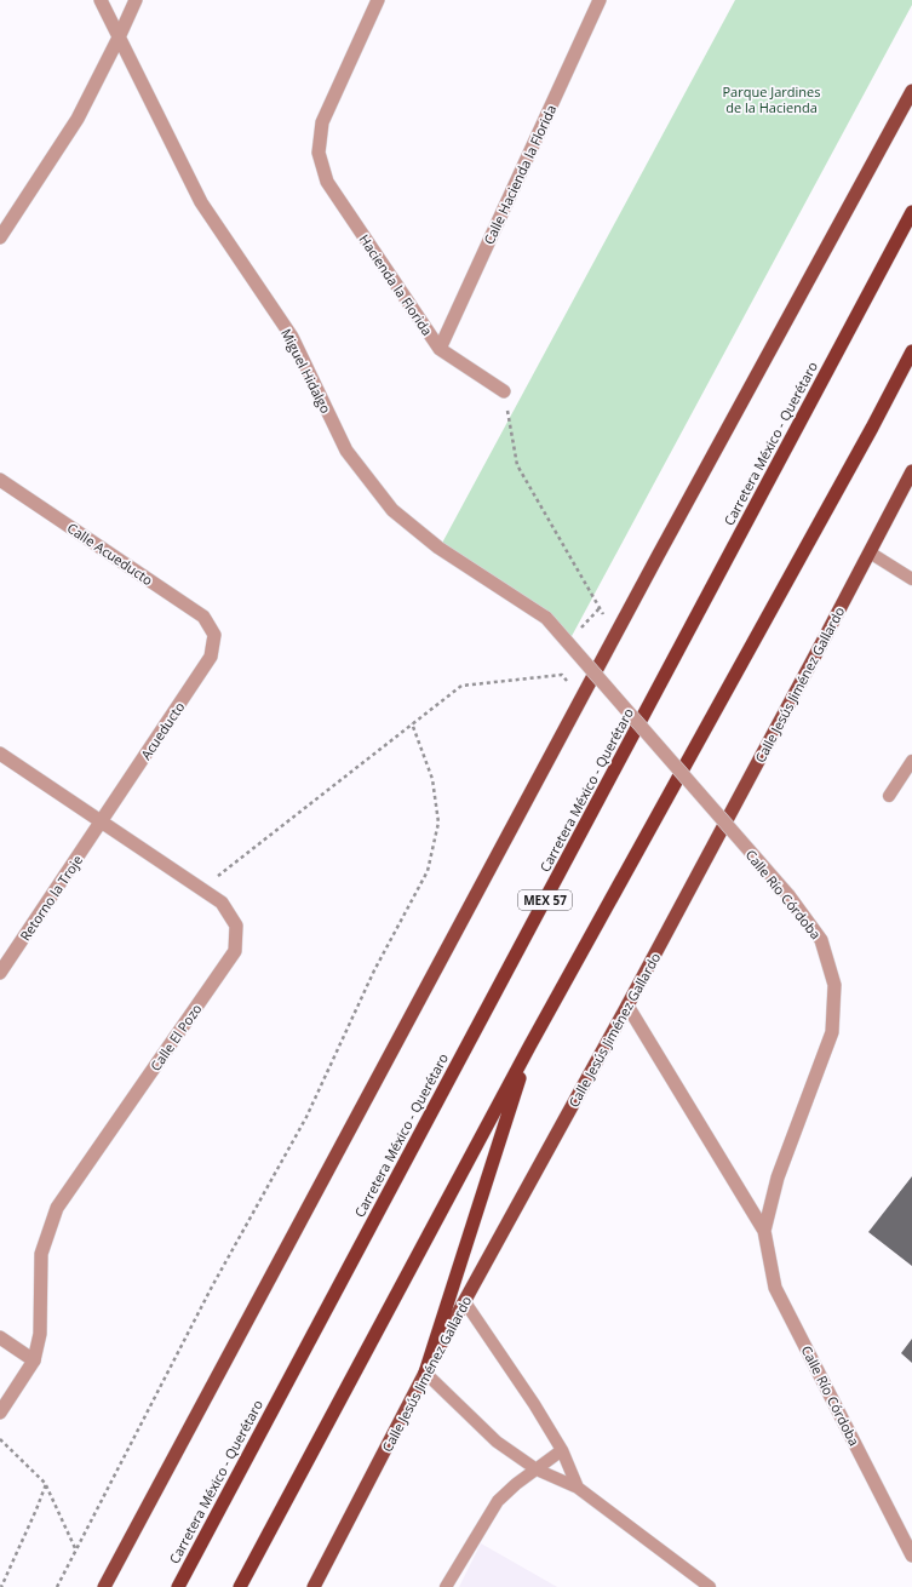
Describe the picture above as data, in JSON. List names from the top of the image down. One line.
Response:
{"streets":{"highway":["Carretera México - Querétaro","MEX 57"],"main road":["Calle Jesús Jiménez Gallardo"],"street":["Calle Hacienda la Florida","Hacienda la Florida","Miguel Hidalgo","Calle Acueducto","Acueducto","Calle Río Córdoba","Retorno la Troje","Calle El Pozo"]},"crossings":[["Calle Hacienda la Florida","Hacienda la Florida"],["Miguel Hidalgo","Calle Río Córdoba"],["Calle Acueducto","Acueducto"],["Calle Jesús Jiménez Gallardo","Calle Río Córdoba"],["Acueducto","Retorno la Troje"],["Acueducto","Calle El Pozo"],["Retorno la Troje","Calle El Pozo"]],"parks":["Parque Jardines de la Hacienda"]}
